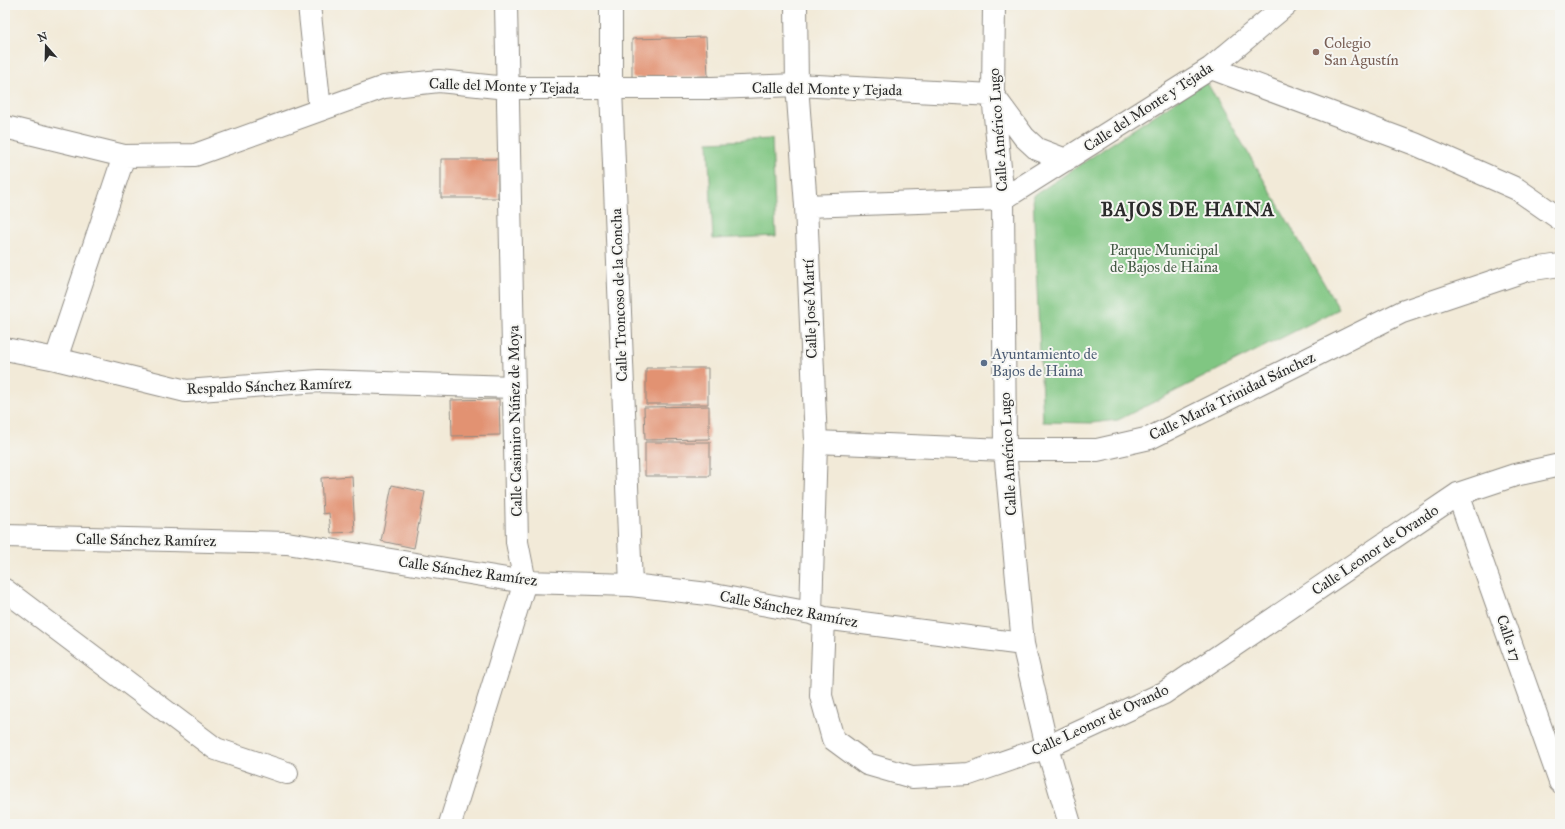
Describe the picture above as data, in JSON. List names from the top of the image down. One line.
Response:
{"streets":{"street":["Calle del Monte y Tejada","Calle Américo Lugo","Calle Troncoso de la Concha","Calle José Martí","Respaldo Sánchez Ramírez","Calle María Trinidad Sánchez","Calle Casimiro Núñez de Moya","Calle Sánchez Ramírez","Calle Leonor de Ovando","Calle 17"]},"crossings":[["Calle del Monte y Tejada","Calle Américo Lugo"],["Calle del Monte y Tejada","Calle Troncoso de la Concha"],["Calle del Monte y Tejada","Calle José Martí"],["Calle del Monte y Tejada","Calle Casimiro Núñez de Moya"],["Calle Américo Lugo","Calle María Trinidad Sánchez"],["Calle Américo Lugo","Calle Sánchez Ramírez"],["Calle Américo Lugo","Calle Leonor de Ovando"],["Calle Troncoso de la Concha","Calle Sánchez Ramírez"],["Calle José Martí","Calle María Trinidad Sánchez"],["Calle José Martí","Calle Sánchez Ramírez"],["Calle José Martí","Calle Leonor de Ovando"],["Respaldo Sánchez Ramírez","Calle Casimiro Núñez de Moya"],["Calle Casimiro Núñez de Moya","Calle Sánchez Ramírez"],["Calle Sánchez Ramírez","Calle Leonor de Ovando"],["Calle Leonor de Ovando","Calle 17"]],"districts":["BAJOS DE HAINA"],"parks":["Parque Municipal de Bajos de Haina"],"places":["Colegio San Agustín","Ayuntamiento de Bajos de Haina"],"north":"top"}
